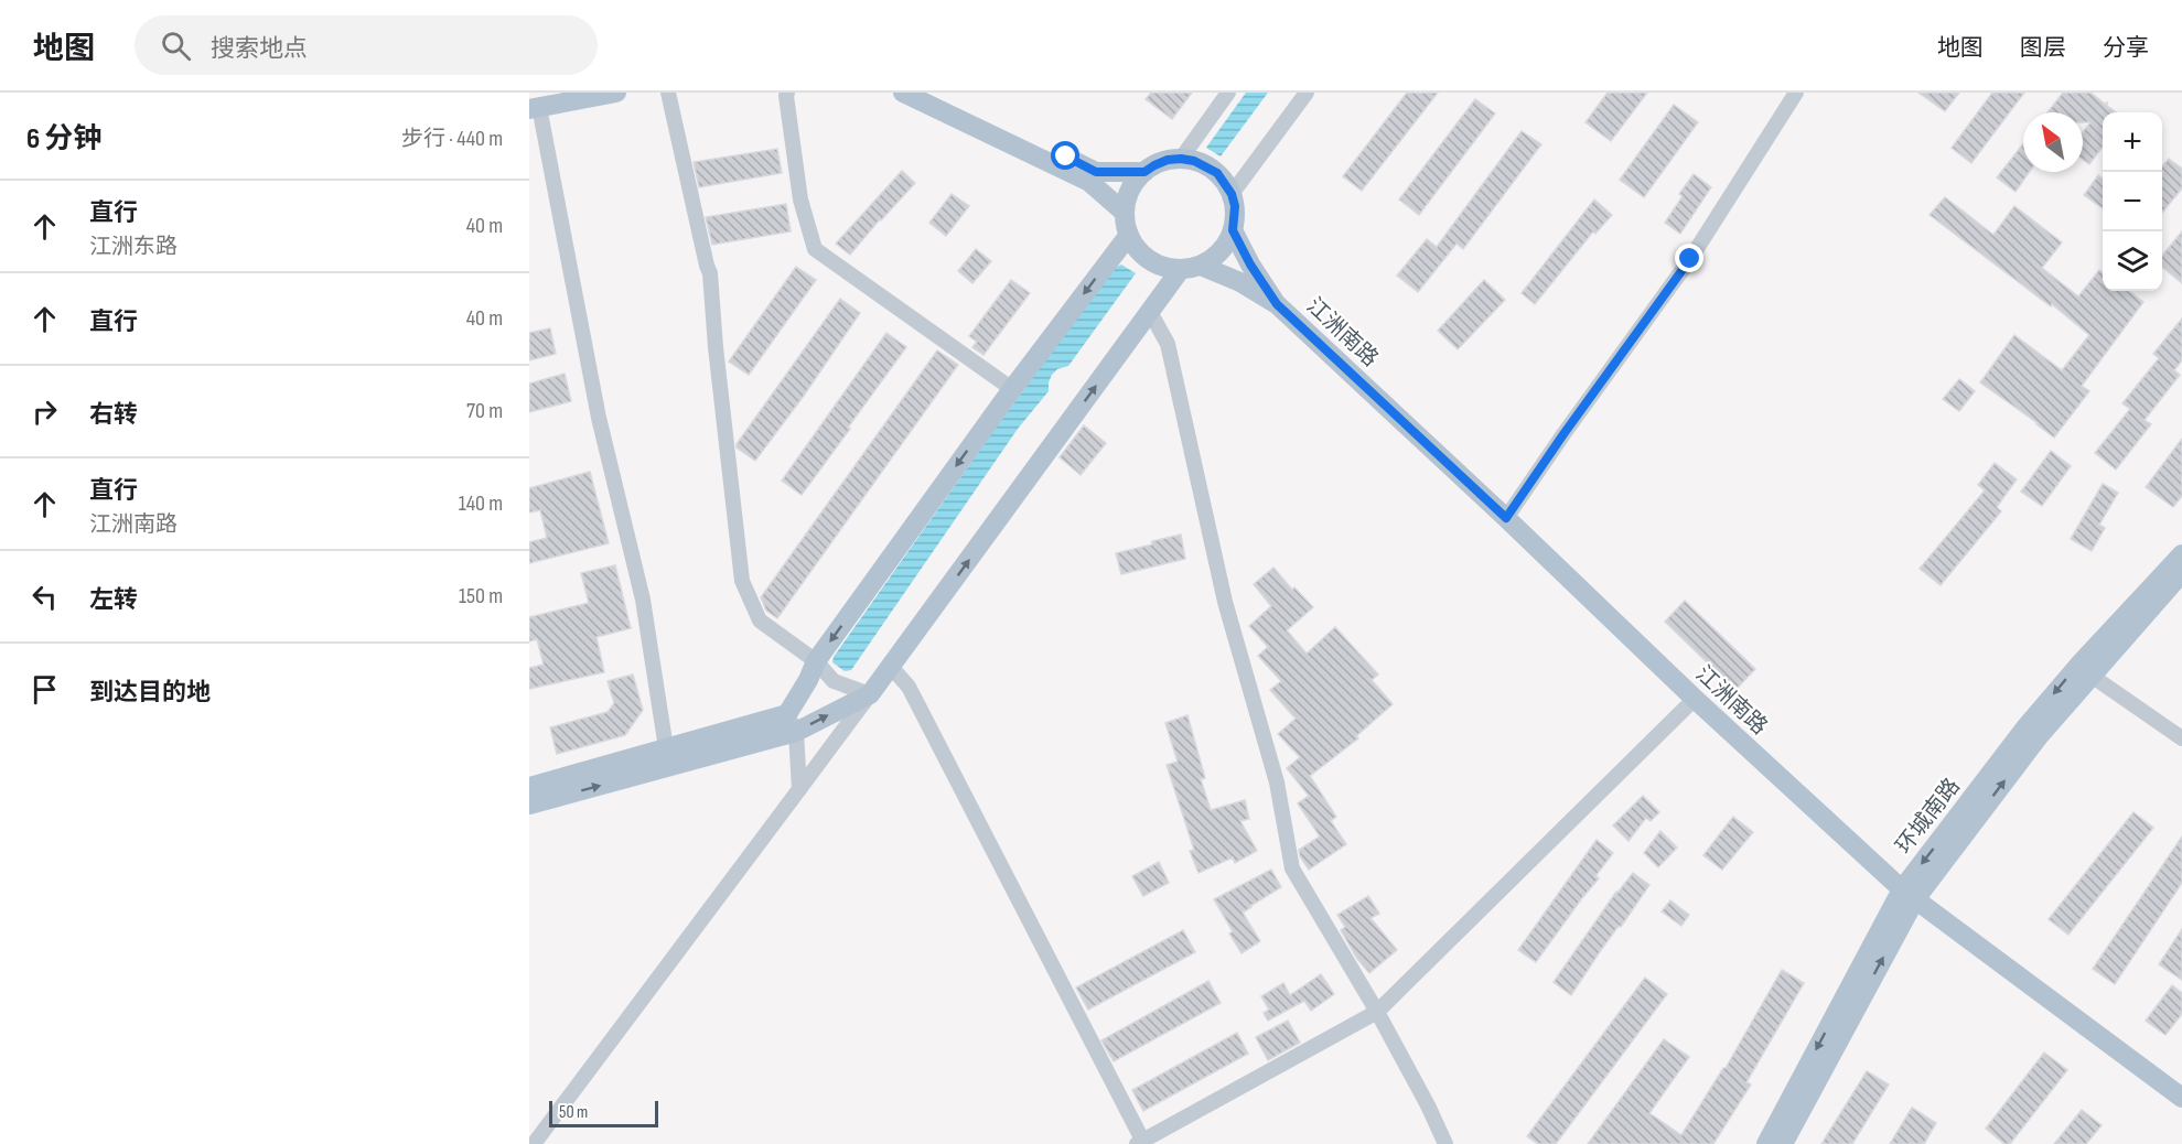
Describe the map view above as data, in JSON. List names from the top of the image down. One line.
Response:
{"streets":{"main road":["江洲南路","环城南路"]},"crossings":[["江洲南路","环城南路"]],"scale_bar":"50 m","north":"top left","page":{"header":"地图","search":"搜索地点","nav":["地图","图层","分享"],"heading":["6 分钟","步行 · 440 m"],"map_buttons":["+","−"],"list":[["直行","江洲东路","40 m"],["直行","40 m"],["右转","70 m"],["直行","江洲南路","140 m"],["左转","150 m"],"到达目的地"],"scale":"50 m"}}
